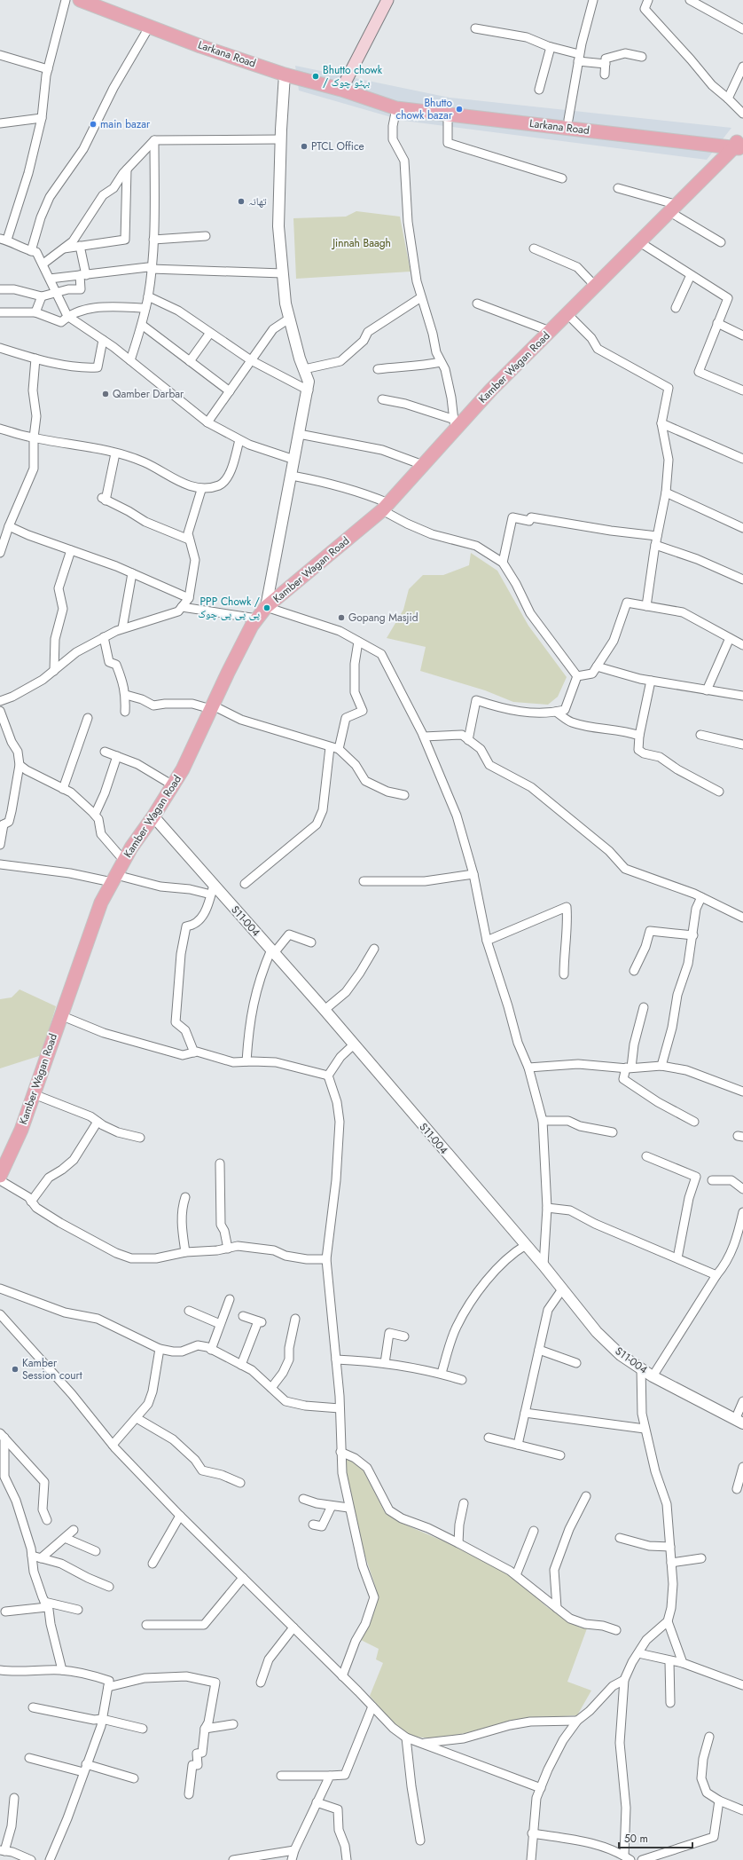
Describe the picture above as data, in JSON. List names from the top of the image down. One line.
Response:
{"streets":{"main road":["Larkana Road","Kamber Wagan Road"],"street":["S11-004"]},"crossings":[["Larkana Road","Kamber Wagan Road"],["Kamber Wagan Road","S11-004"]],"parks":["Jinnah Baagh"],"places":["Bhutto chowk / بہٹو چوک","Bhutto chowk bazar","main bazar","PTCL Office","تھانہ","Qamber Darbar","PPP Chowk / پی پی پی چوک","Gopang Masjid","Kamber Session court"],"scale_bar":"50 m"}
